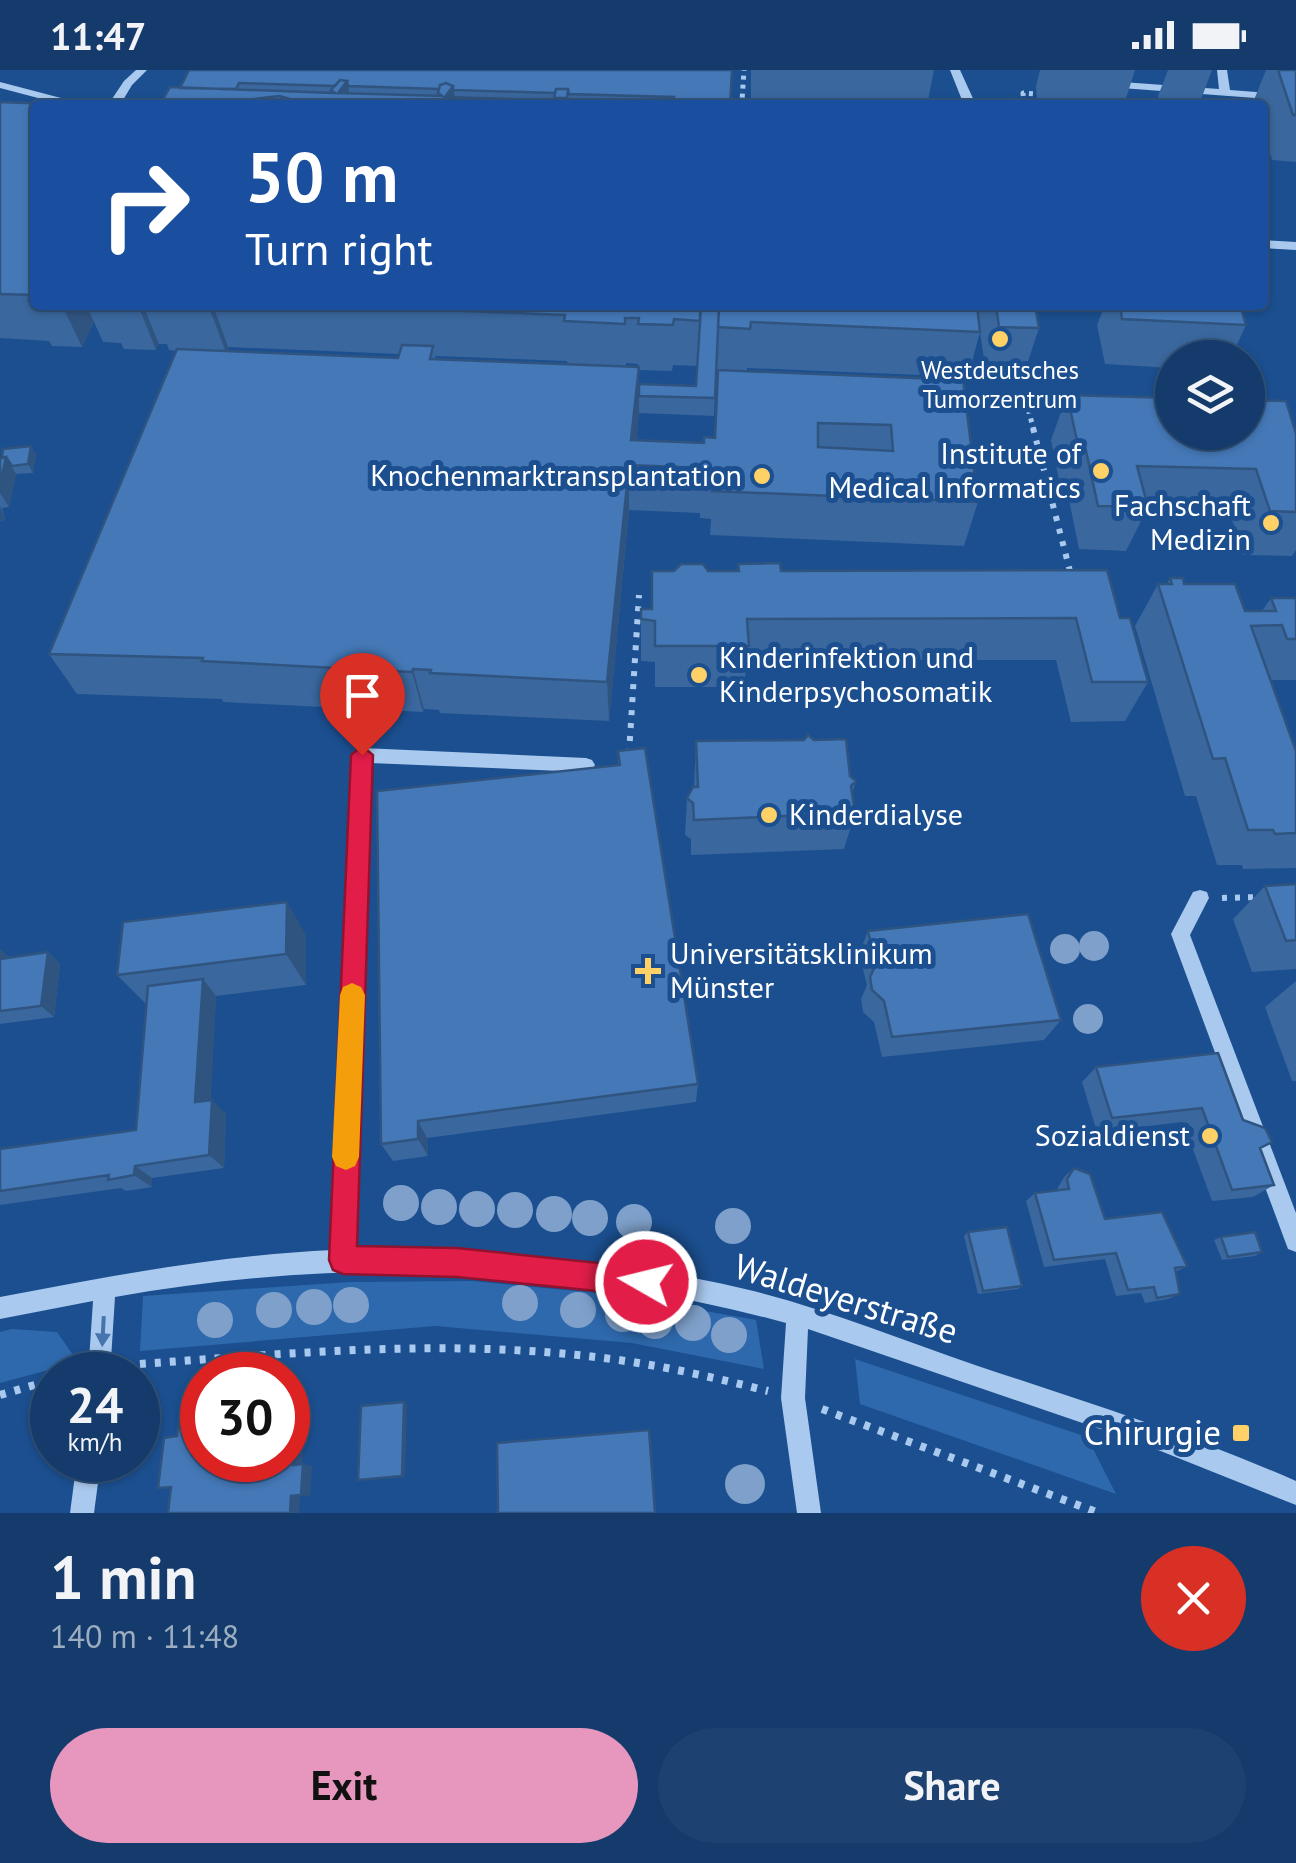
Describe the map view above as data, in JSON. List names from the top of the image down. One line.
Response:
{"streets":{"street":["Waldeyerstraße"]},"places":{"other":["Westdeutsches Tumorzentrum","Institute of Medical Informatics","Knochenmarktransplantation","Fachschaft Medizin","Kinderinfektion und Kinderpsychosomatik","Kinderdialyse","Sozialdienst"],"health":["Universitätsklinikum Münster"],"transit":["Chirurgie"]},"page":{"status":"11:47","turn":["50 m","Turn right"],"speed":"24 km/h","limit":"30","heading":["1 min","140 m · 11:48"],"buttons":["Exit","Share"]}}
